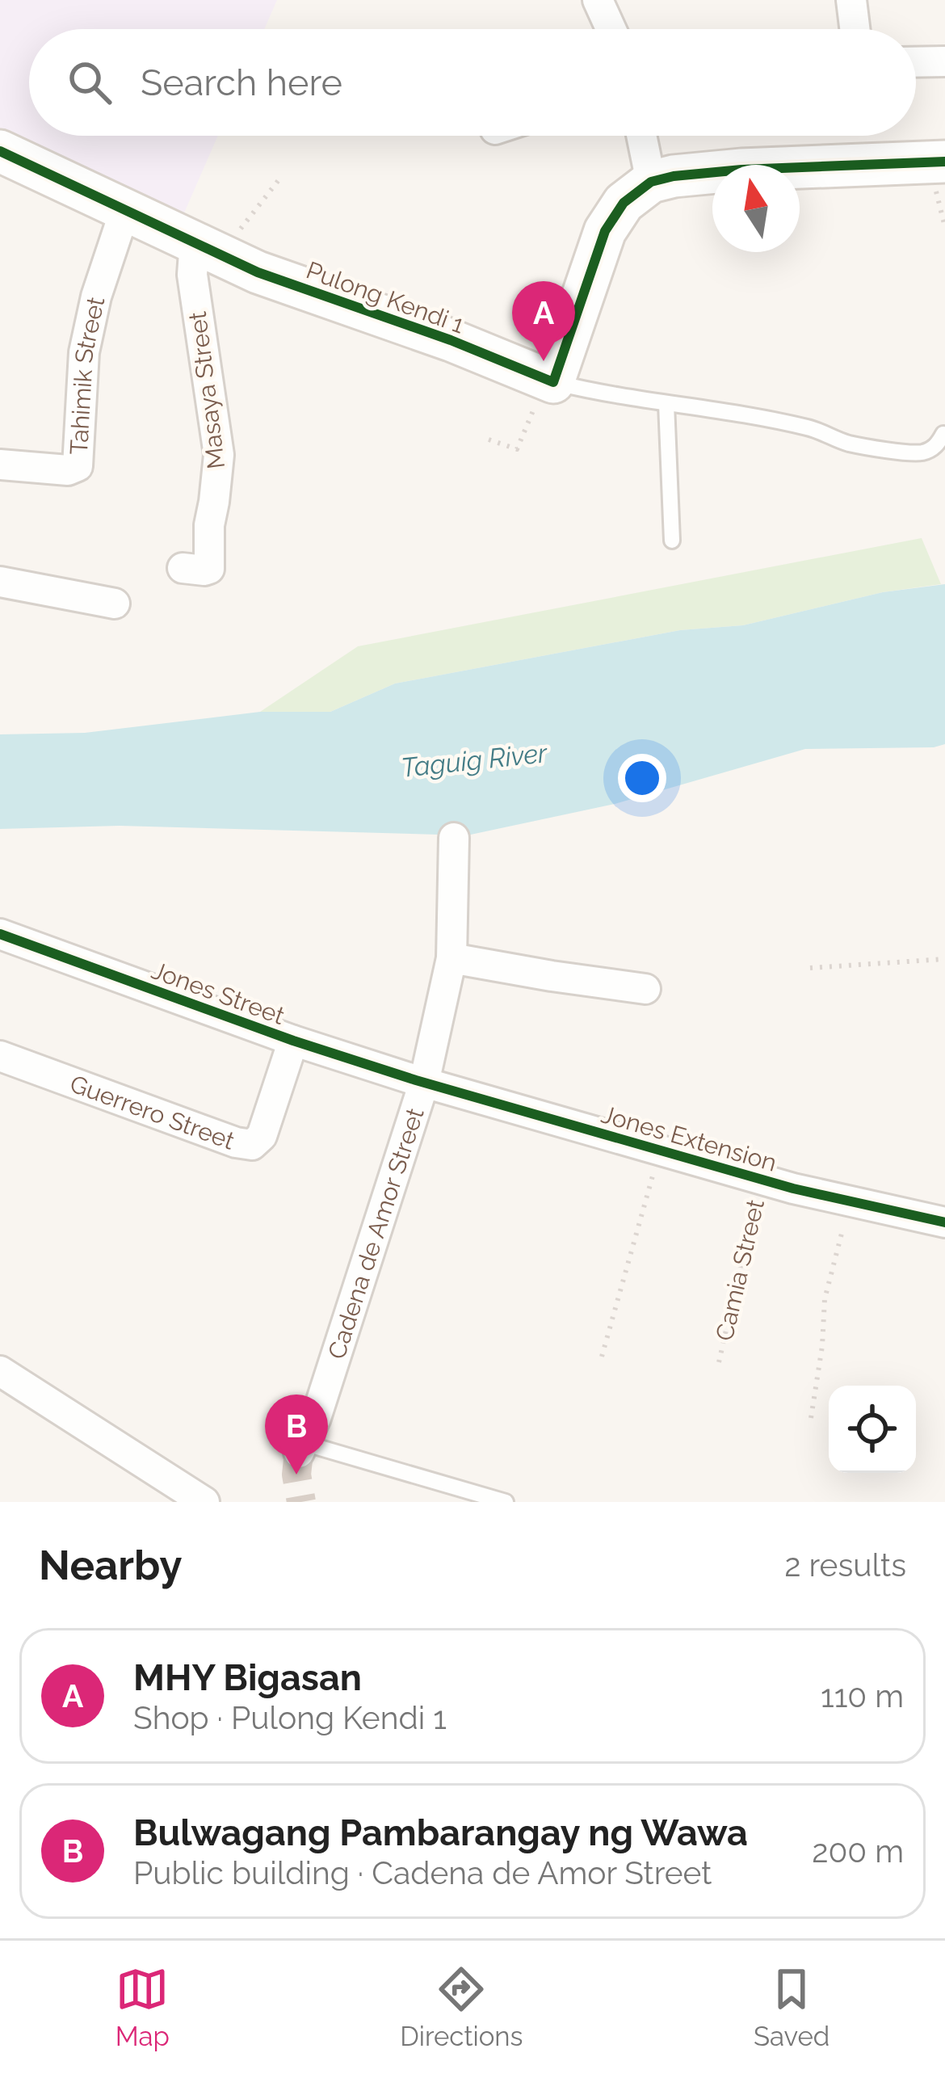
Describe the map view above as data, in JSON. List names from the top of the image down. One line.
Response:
{"streets":{"street":["Pulong Kendi 1","Tahimik Street","Masaya Street","Jones Street","Guerrero Street","Jones Extension","Cadena de Amor Street"],"path":["Camia Street"]},"crossings":[["Pulong Kendi 1","Tahimik Street"],["Pulong Kendi 1","Masaya Street"],["Jones Street","Guerrero Street"],["Jones Street","Jones Extension"],["Jones Street","Cadena de Amor Street"],["Jones Extension","Cadena de Amor Street"],["Jones Extension","Camia Street"]],"water":["Taguig River"],"north":"top","page":{"search":"Search here","pins":["A","B"],"heading":["Nearby","2 results"],"list":[{"mark":"A","name":"MHY Bigasan","note":"Shop · Pulong Kendi 1","value":"110 m"},{"mark":"B","name":"Bulwagang Pambarangay ng Wawa","note":"Public building · Cadena de Amor Street","value":"200 m"}],"nav":["Map","Directions","Saved"]}}
